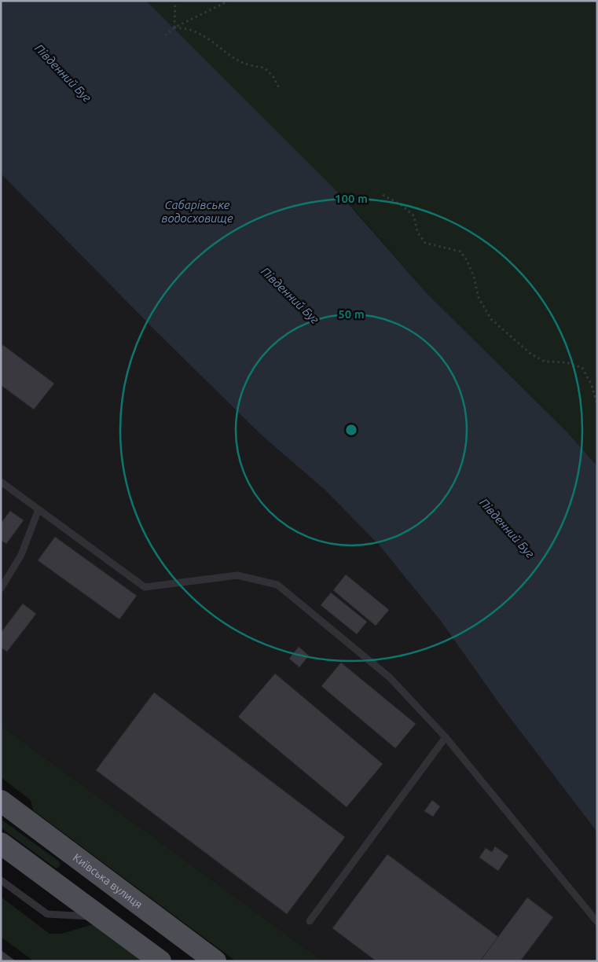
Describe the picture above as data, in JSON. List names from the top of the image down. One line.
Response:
{"streets":{"main road":["Київська вулиця"]},"water":["Південний Буг","Сабарівське водосховище"],"rings":["100 m","50 m"]}
